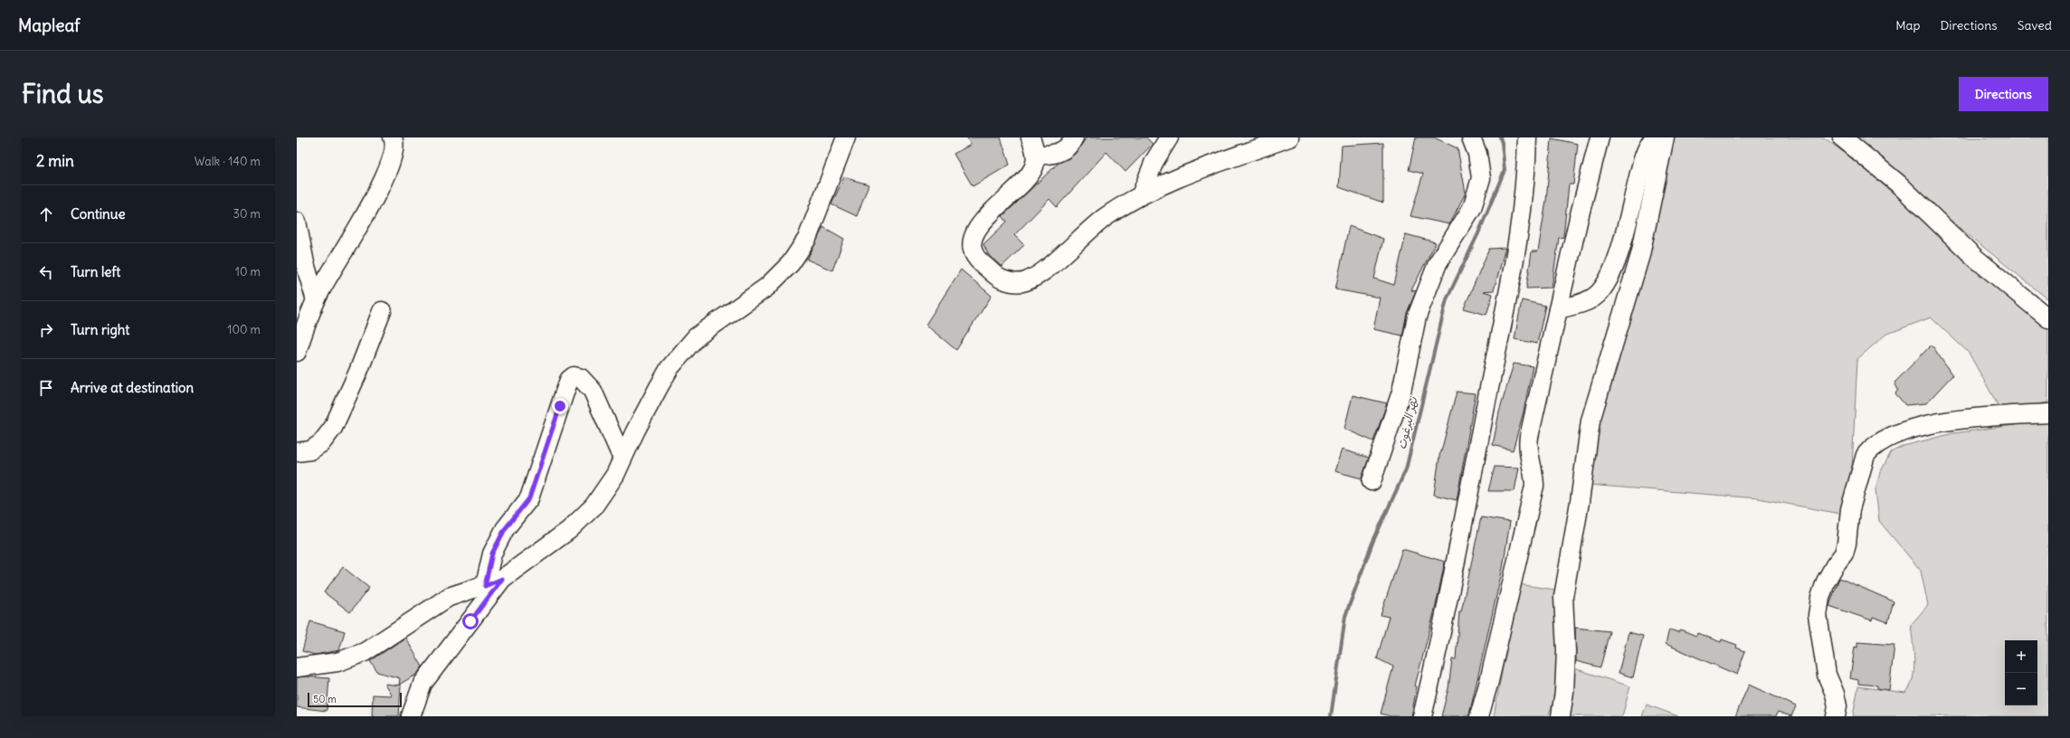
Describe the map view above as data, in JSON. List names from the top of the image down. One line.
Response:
{"water":["نهر البرغوت"],"scale_bar":"50 m","page":{"header":"Mapleaf","nav":["Map","Directions","Saved"],"buttons":"Directions","title":"Find us","heading":["2 min","Walk · 140 m"],"list":[["Continue","30 m"],["Turn left","10 m"],["Turn right","100 m"],"Arrive at destination"],"map_buttons":["+","−"],"scale":"50 m"}}
